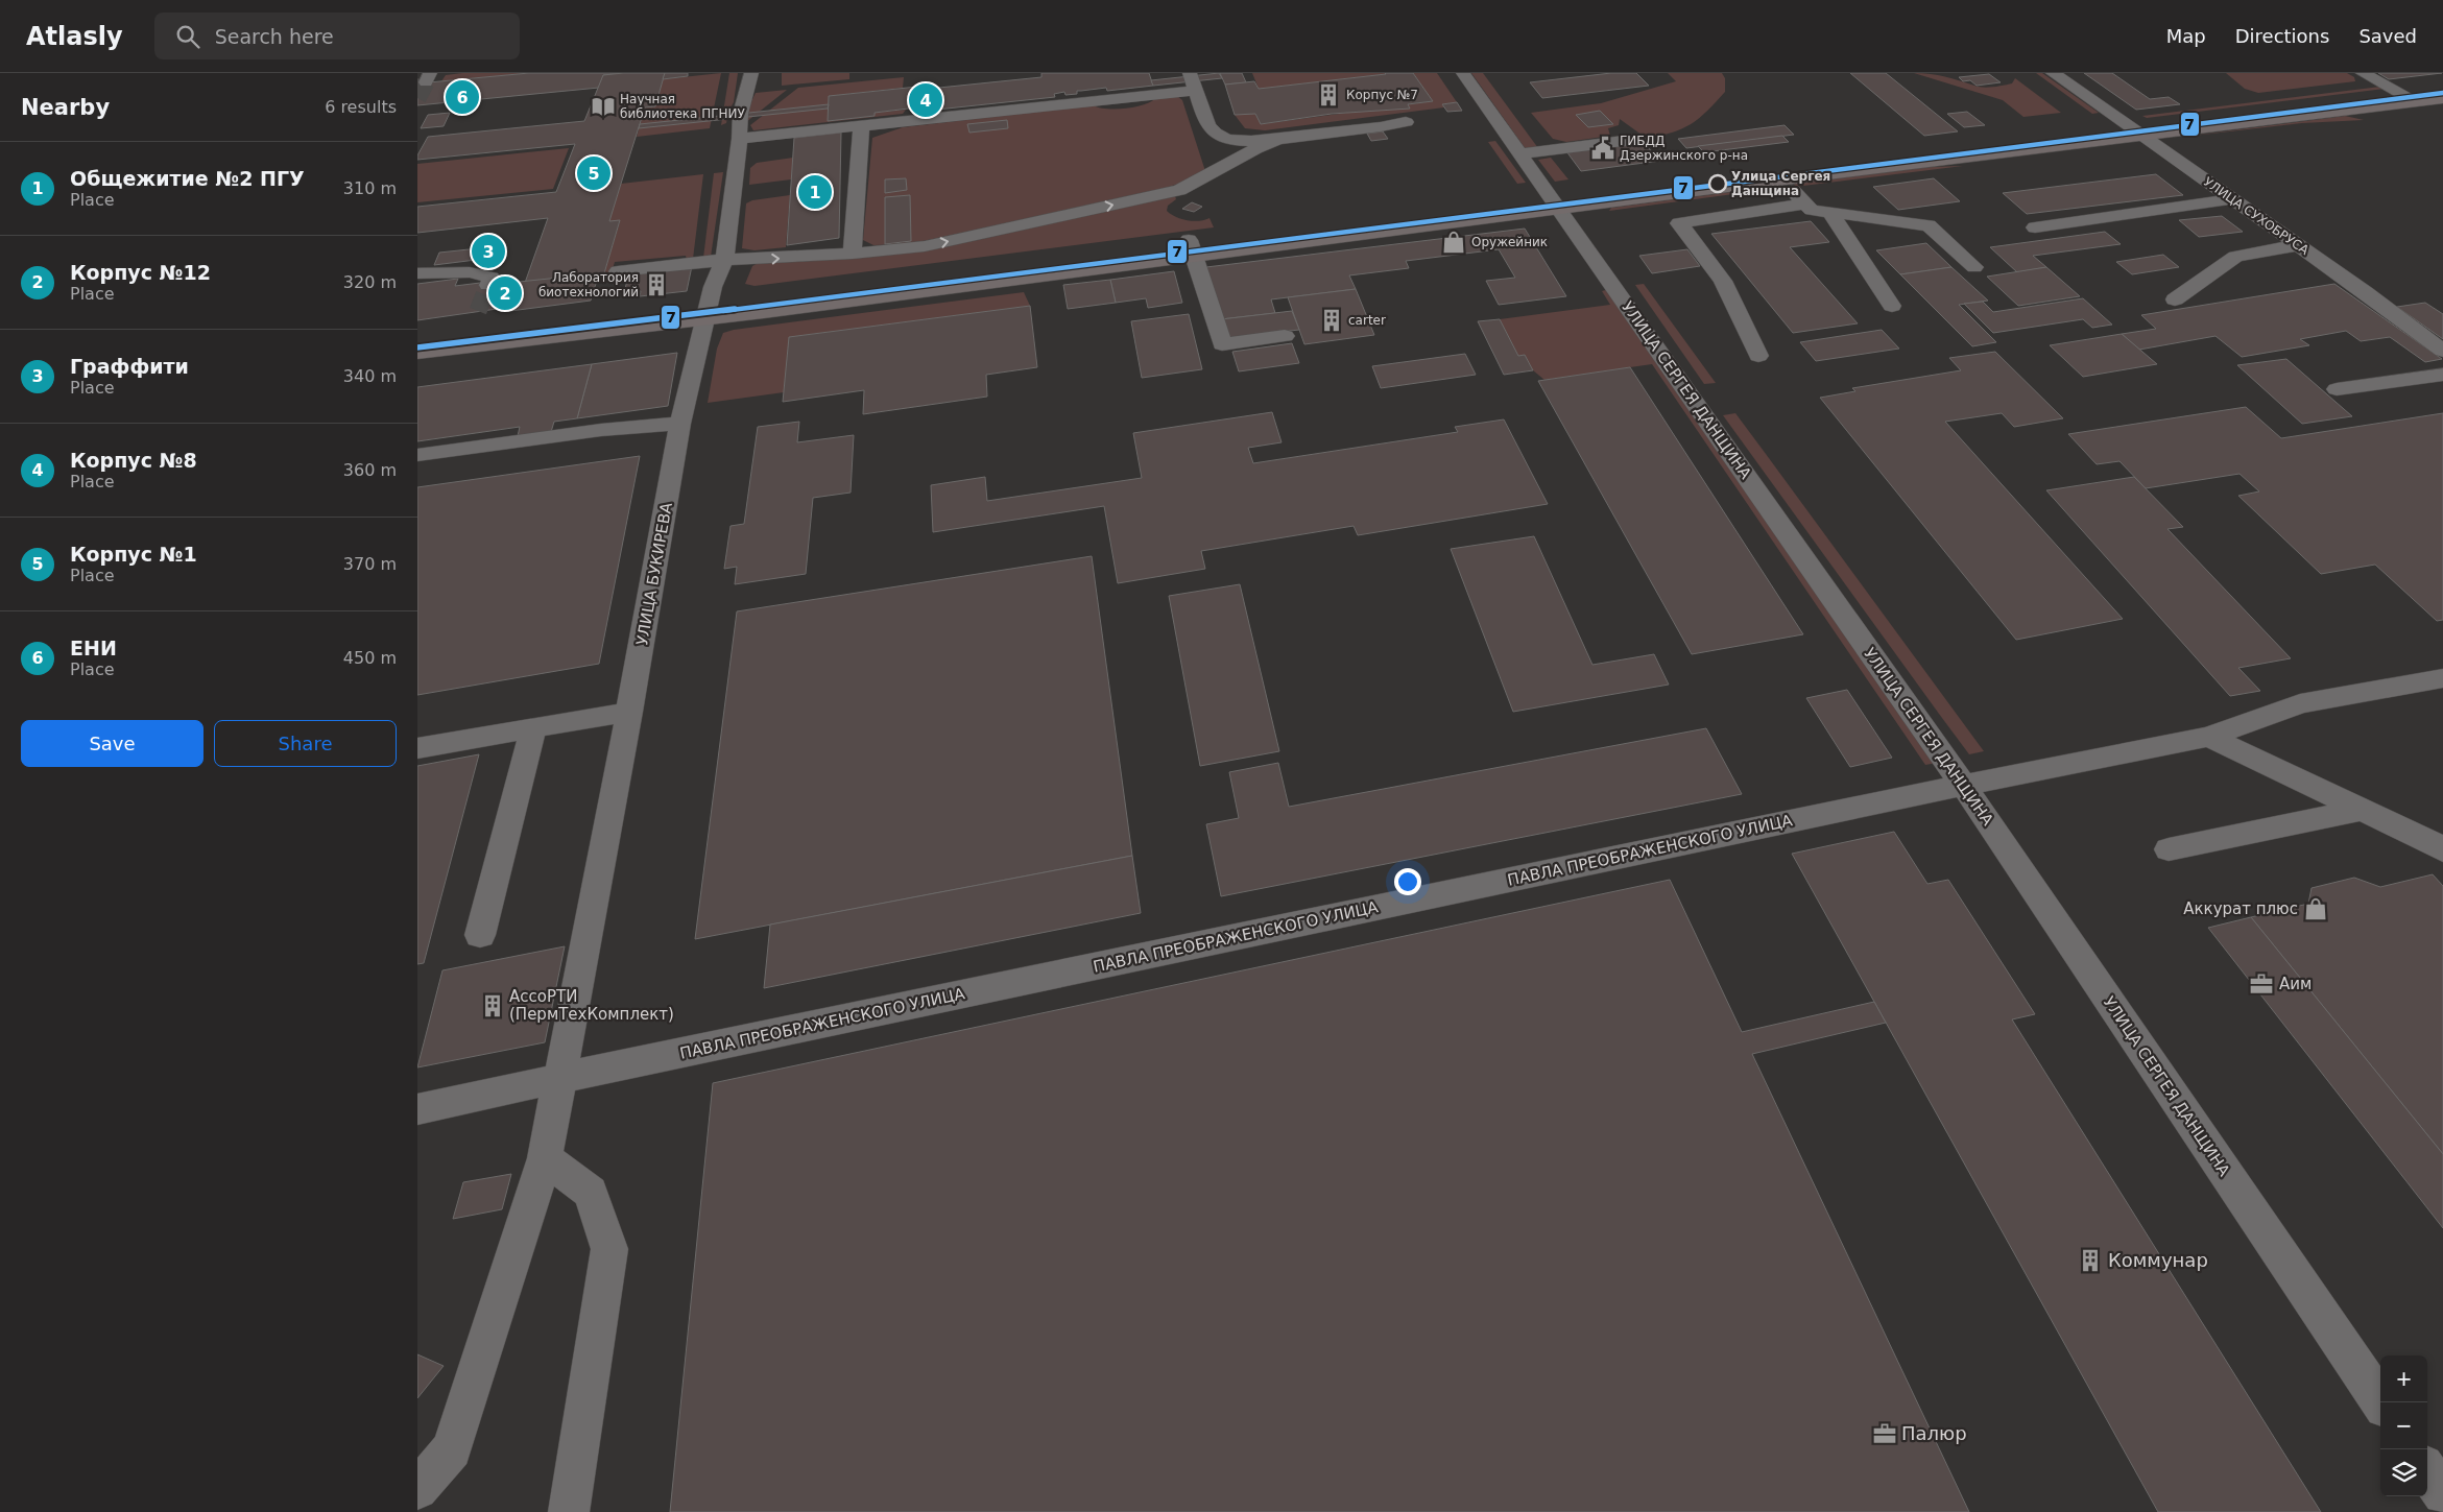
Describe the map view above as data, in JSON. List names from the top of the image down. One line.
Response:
{"streets":{"street":["УЛИЦА СУХОБРУСА","УЛИЦА СЕРГЕЯ ДАНЩИНА","УЛИЦА БУКИРЕВА","ПАВЛА ПРЕОБРАЖЕНСКОГО УЛИЦА"]},"crossings":[["УЛИЦА СЕРГЕЯ ДАНЩИНА","ПАВЛА ПРЕОБРАЖЕНСКОГО УЛИЦА"],["УЛИЦА БУКИРЕВА","ПАВЛА ПРЕОБРАЖЕНСКОГО УЛИЦА"]],"places":{"building":["Корпус №7","Лаборатория биотехнологий","carter","АссоРТИ (ПермТехКомплект)","Коммунар"],"library":["Научная библиотека ПГНИУ"],"public building":["ГИБДД Дзержинского р-на"],"other":["Улица Сергея Данщина"],"shop":["Оружейник","Аккурат плюс"],"office":["Аим","Палюр"]},"lines":["transit line 7"],"page":{"header":"Atlasly","search":"Search here","nav":["Map","Directions","Saved"],"heading":["Nearby","6 results"],"pins":["6","4","5","1","3","2"],"list":[{"mark":"1","name":"Общежитие №2 ПГУ","note":"Place","value":"310 m"},{"mark":"2","name":"Корпус №12","note":"Place","value":"320 m"},{"mark":"3","name":"Граффити","note":"Place","value":"340 m"},{"mark":"4","name":"Корпус №8","note":"Place","value":"360 m"},{"mark":"5","name":"Корпус №1","note":"Place","value":"370 m"},{"mark":"6","name":"ЕНИ","note":"Place","value":"450 m"}],"buttons":["Save","Share"],"map_buttons":["+","−"]}}
